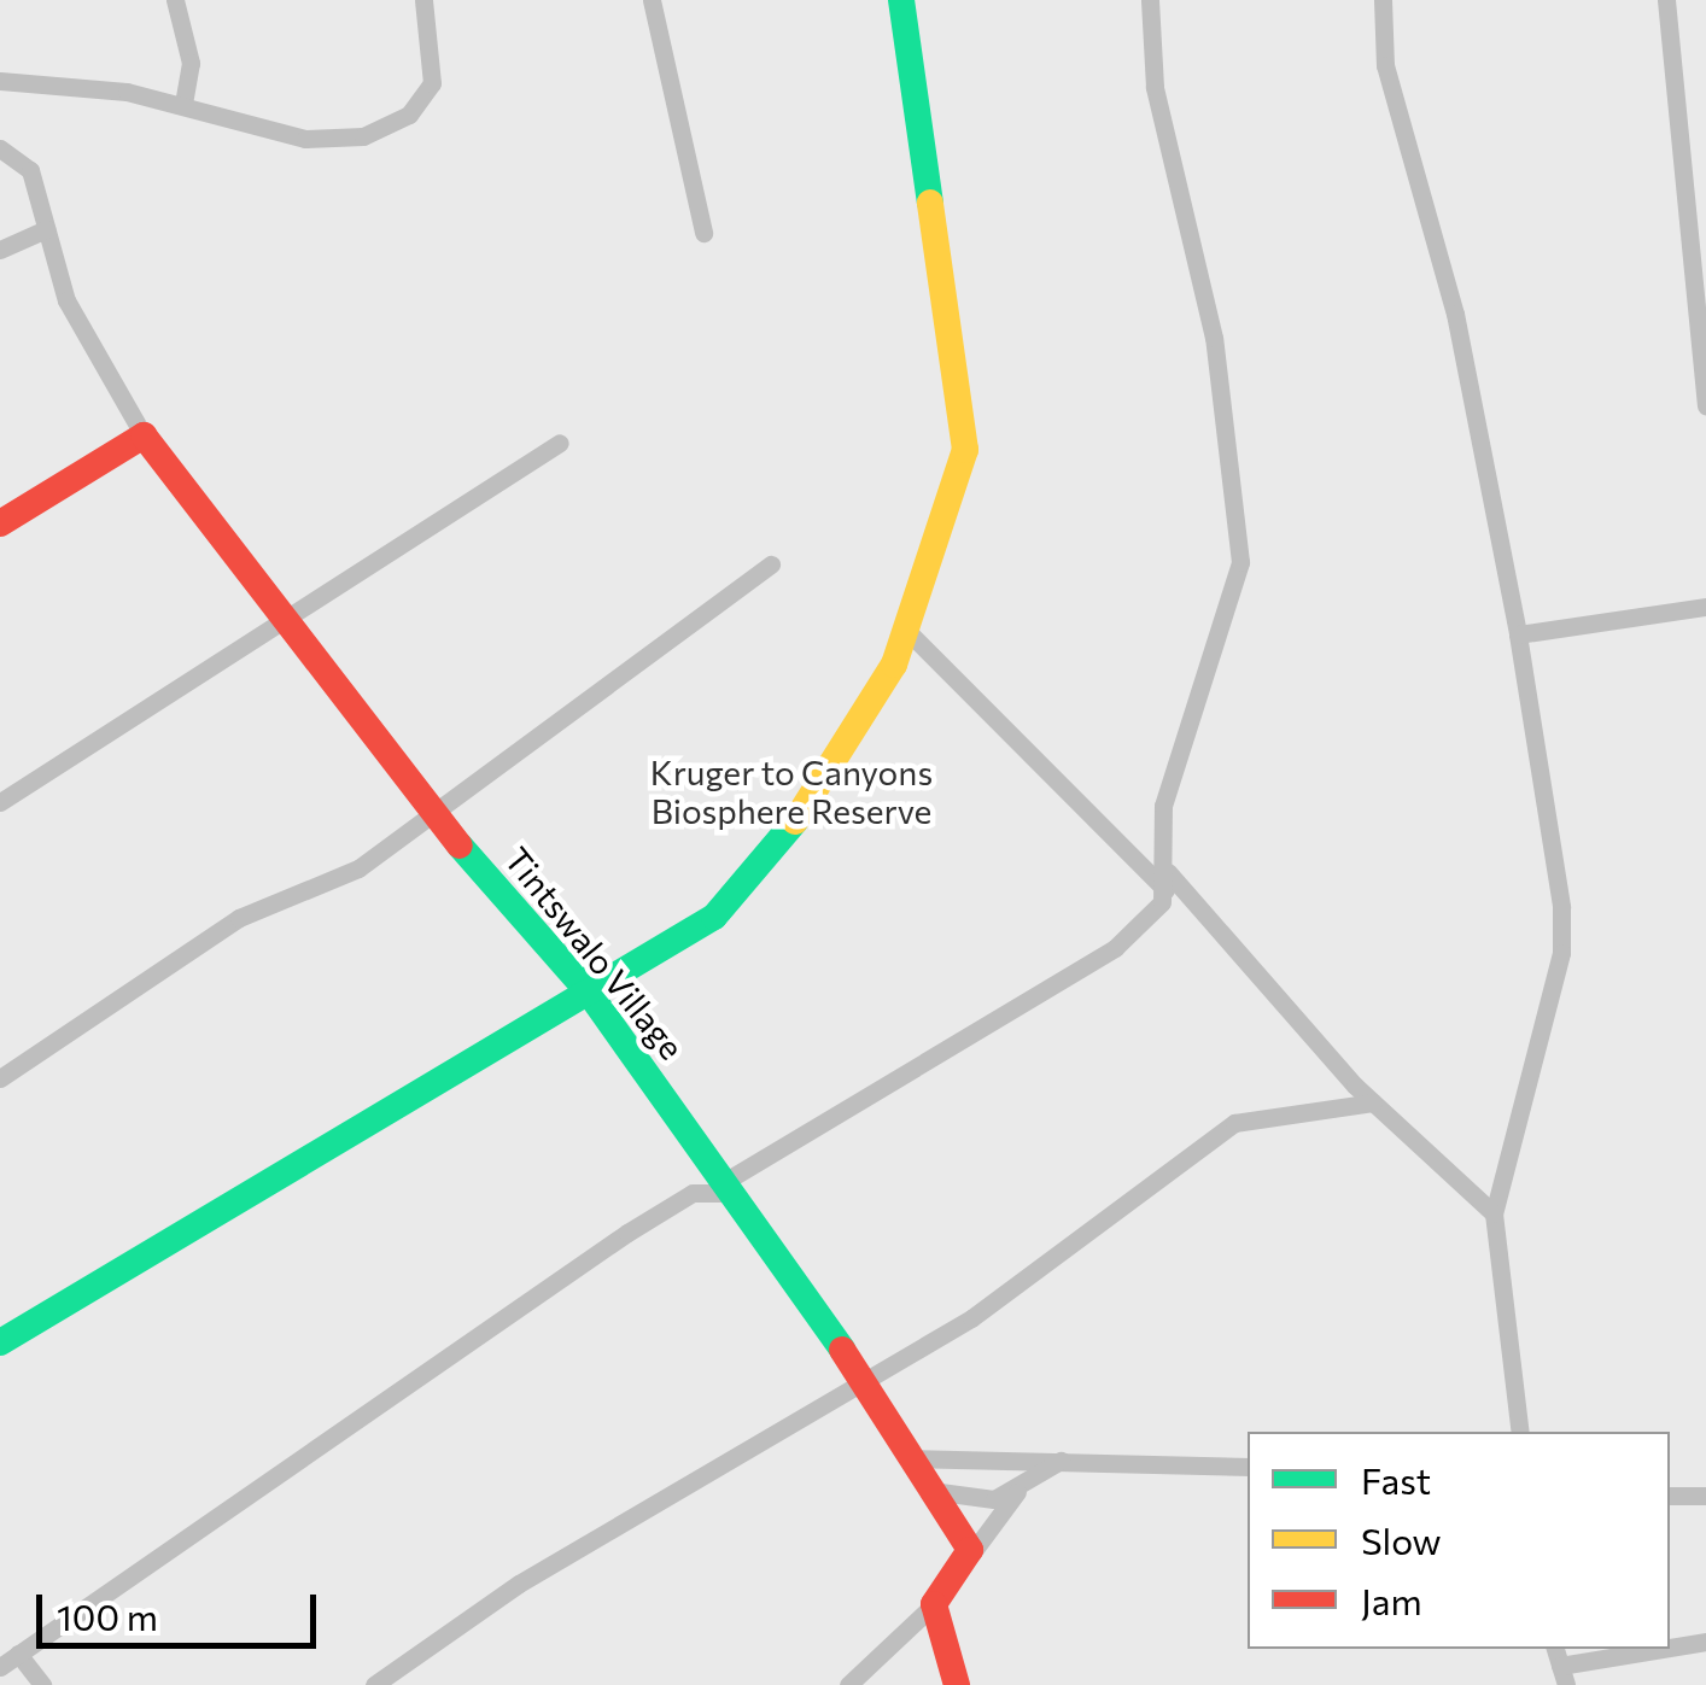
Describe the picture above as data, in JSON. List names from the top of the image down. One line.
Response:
{"streets":{"street":["Tintswalo Village"]},"parks":["Kruger to Canyons Biosphere Reserve"],"legend":["Fast","Slow","Jam"],"scale_bar":"100 m"}
